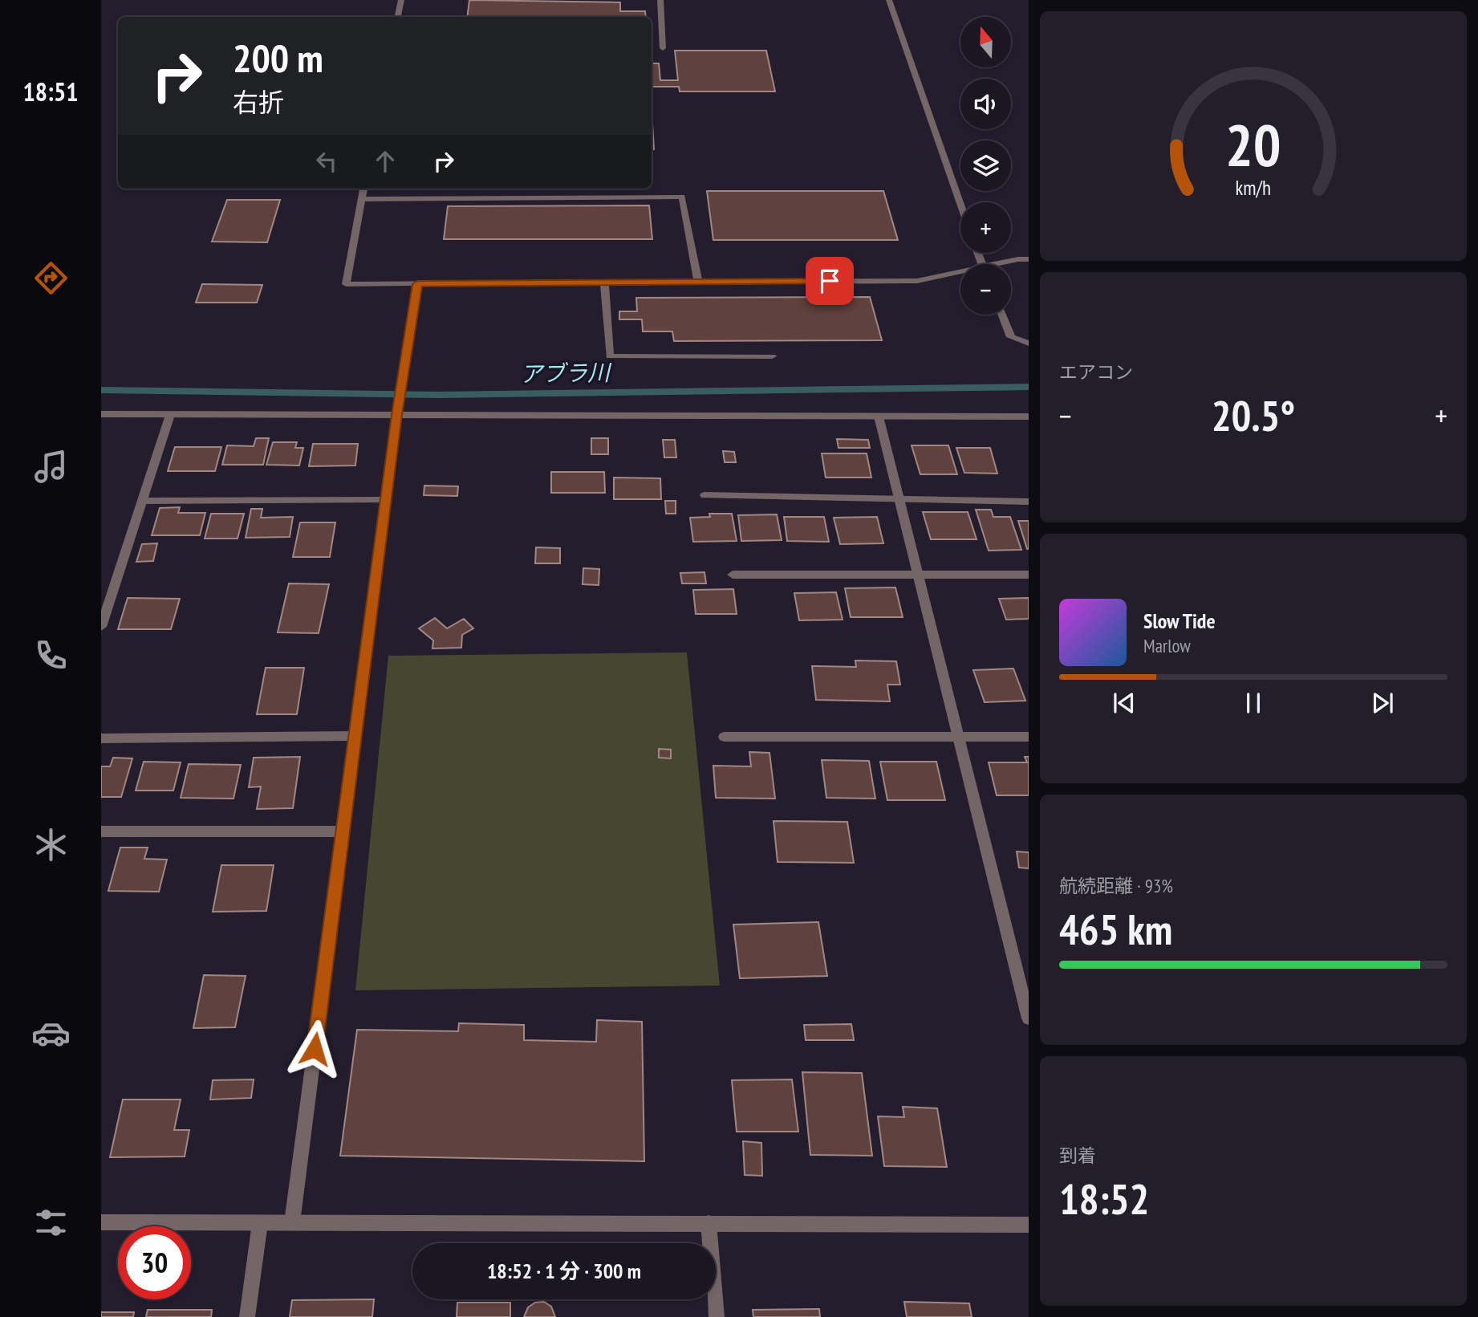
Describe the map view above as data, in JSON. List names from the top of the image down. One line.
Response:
{"water":["アブラ川"],"north":"top","page":{"tabs":"18:51","map_buttons":["+","−"],"turn":["200 m","右折"],"tile":["エアコン",["航続距離 · 93%","465 km"],["到着","18:52"]],"heat":["−","20.5°","+"],"song":["Slow Tide","Marlow"],"limit":"30","trip":"18:52 · 1 分 · 300 m","gauge":["20","km/h"]}}
